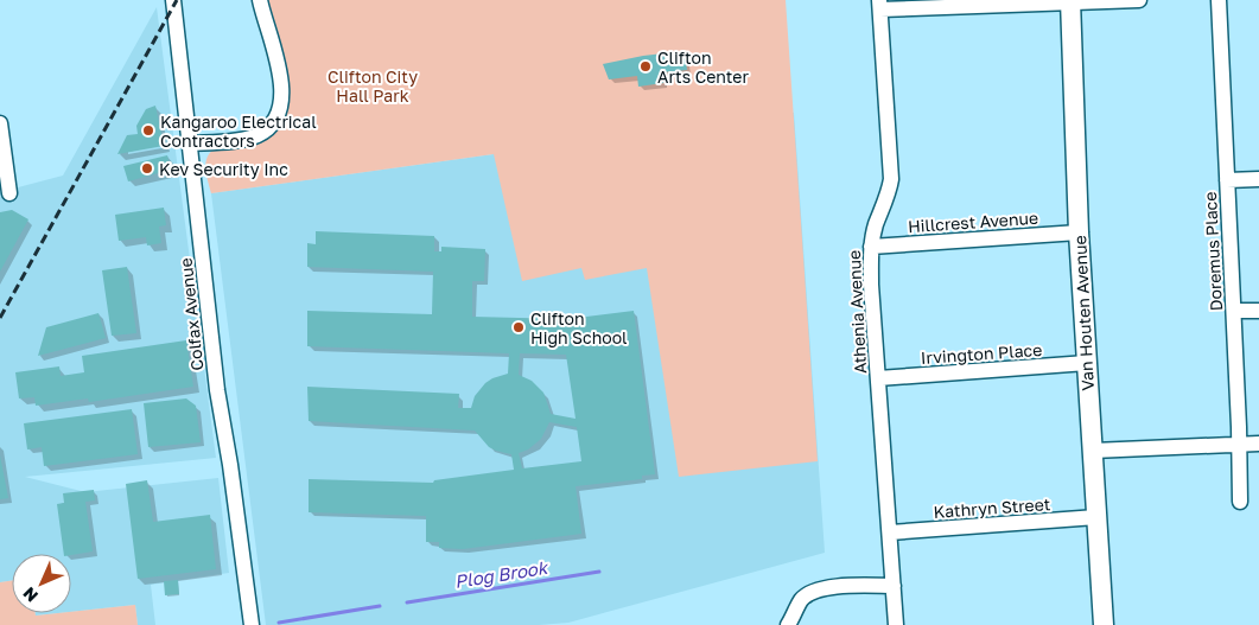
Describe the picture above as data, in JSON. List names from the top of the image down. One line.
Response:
{"streets":{"main road":["Van Houten Avenue"],"street":["Hillcrest Avenue","Doremus Place","Athenia Avenue","Colfax Avenue","Irvington Place","Kathryn Street"]},"crossings":[["Hillcrest Avenue","Athenia Avenue"],["Hillcrest Avenue","Van Houten Avenue"],["Athenia Avenue","Irvington Place"],["Athenia Avenue","Kathryn Street"],["Van Houten Avenue","Irvington Place"],["Van Houten Avenue","Kathryn Street"]],"water":["Plog Brook"],"parks":["Clifton City Hall Park"],"places":["Clifton Arts Center","Kangaroo Electrical Contractors","Kev Security Inc","Clifton High School"],"north":"bottom left"}
